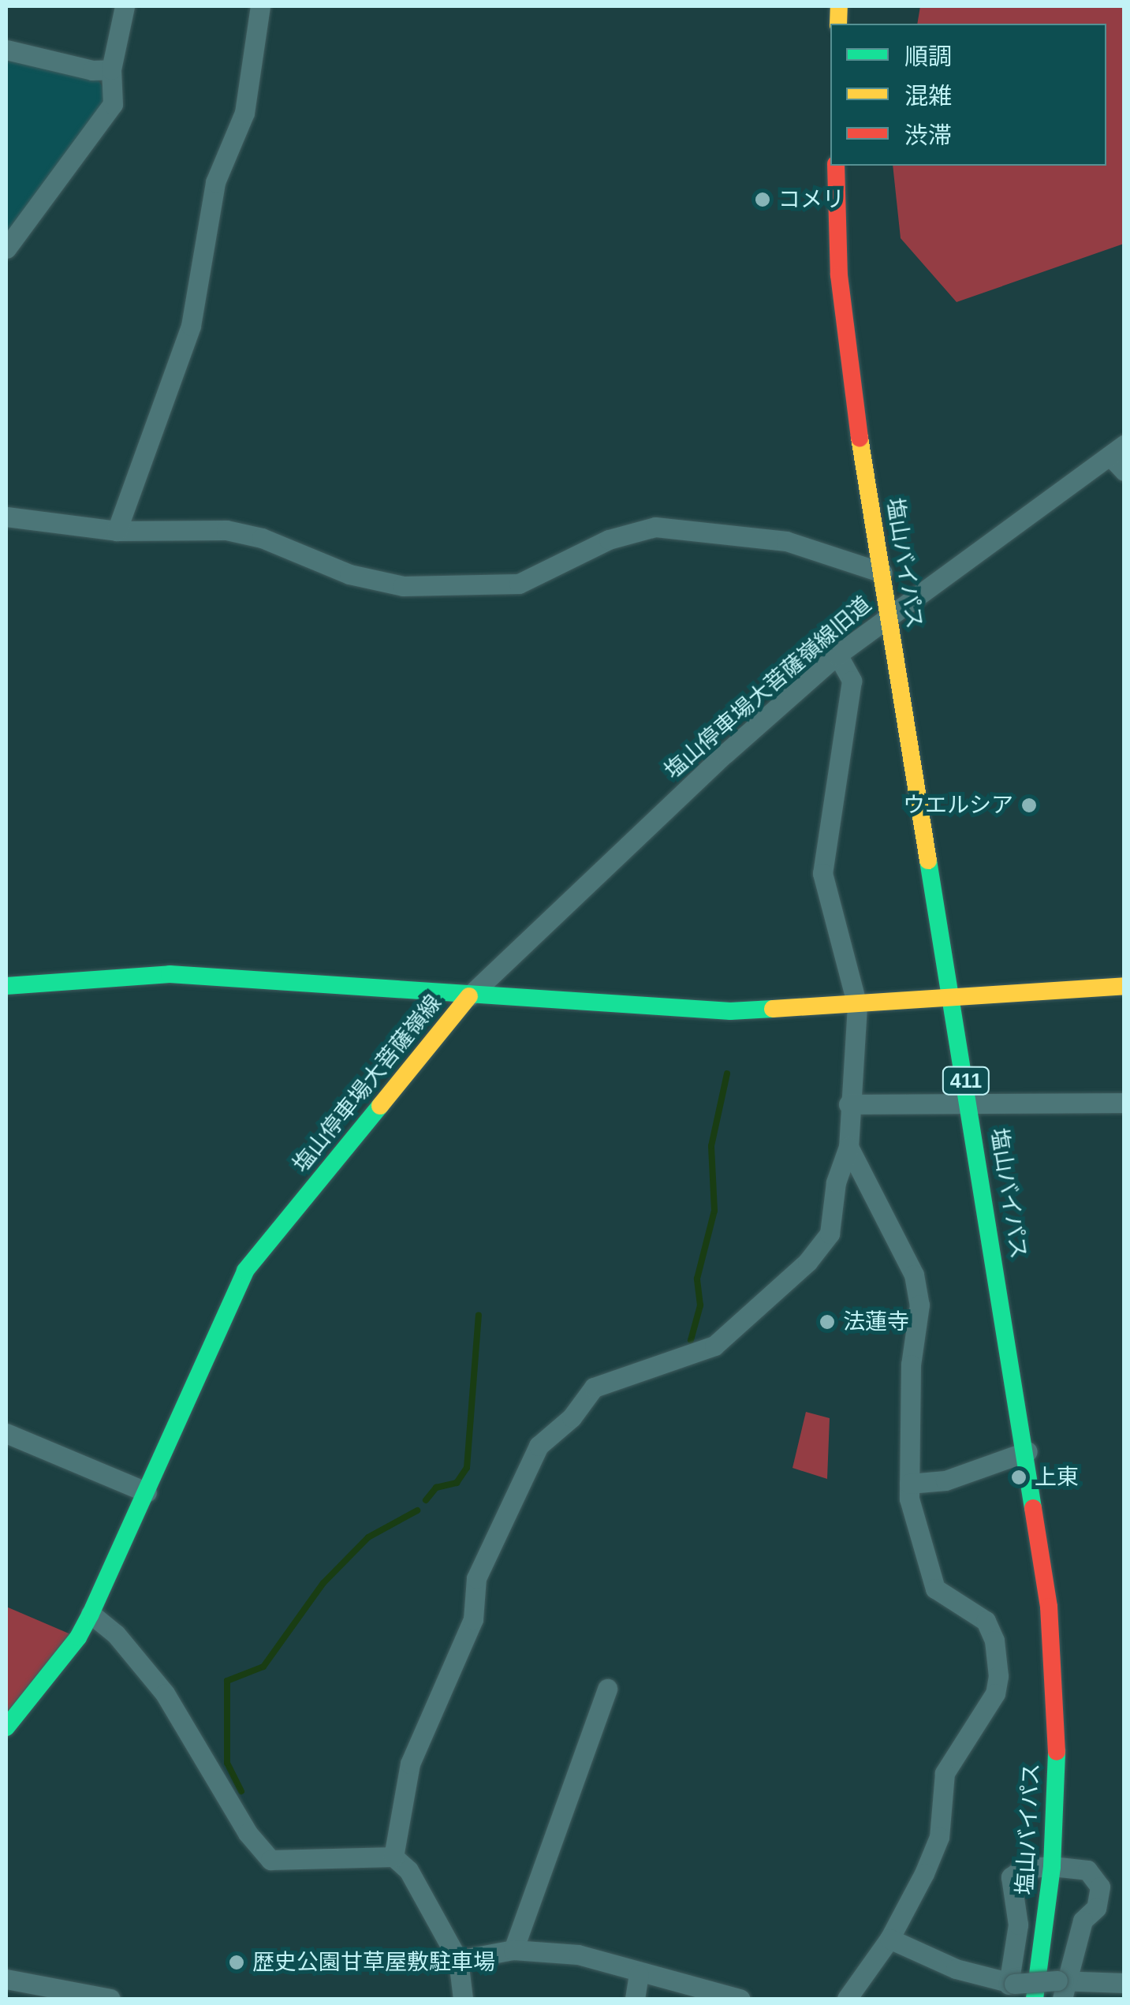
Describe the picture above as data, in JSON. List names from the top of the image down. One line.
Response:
{"streets":{"main road":["塩山バイパス","411","塩山停車場大菩薩嶺線"],"street":["塩山停車場大菩薩嶺線旧道"]},"crossings":[["塩山バイパス","塩山停車場大菩薩嶺線旧道"],["塩山バイパス","塩山停車場大菩薩嶺線"],["塩山停車場大菩薩嶺線旧道","塩山停車場大菩薩嶺線"]],"places":["コメリ","ウエルシア","法蓮寺","上東","歴史公園甘草屋敷駐車場"],"legend":["順調","混雑","渋滞"]}
